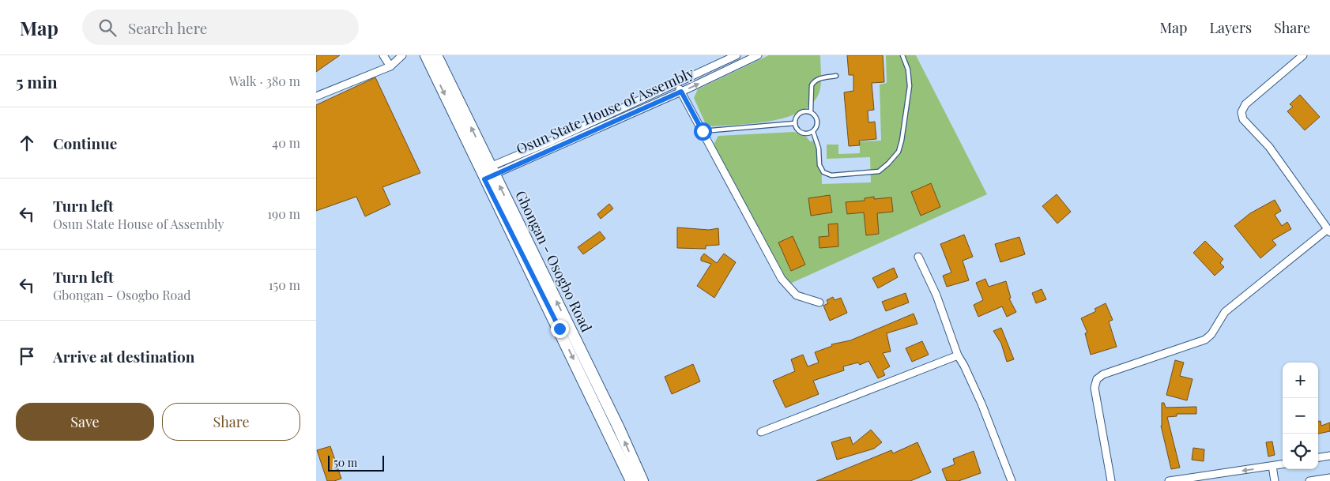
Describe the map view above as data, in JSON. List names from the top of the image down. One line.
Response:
{"streets":{"main road":["Gbongan - Osogbo Road"],"street":["Osun State House of Assembly"]},"crossings":[["Osun State House of Assembly","Gbongan - Osogbo Road"]],"scale_bar":"50 m","page":{"header":"Map","search":"Search here","nav":["Map","Layers","Share"],"heading":["5 min","Walk · 380 m"],"list":[["Continue","40 m"],["Turn left","Osun State House of Assembly","190 m"],["Turn left","Gbongan - Osogbo Road","150 m"],"Arrive at destination"],"map_buttons":["+","−"],"buttons":["Save","Share"],"scale":"50 m"}}
